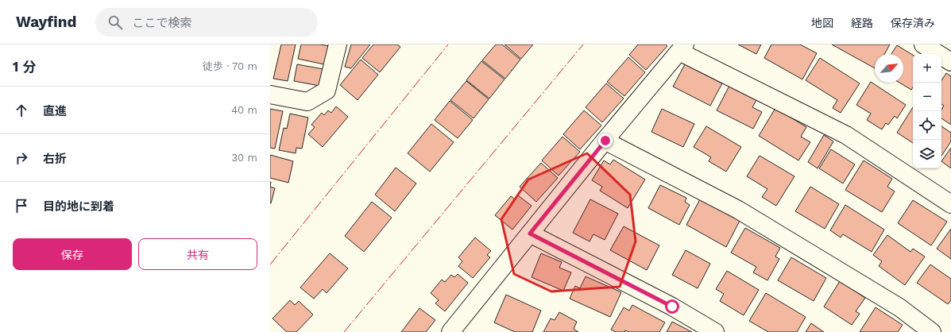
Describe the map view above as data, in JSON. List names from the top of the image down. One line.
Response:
{"north":"top right","page":{"header":"Wayfind","search":"ここで検索","nav":["地図","経路","保存済み"],"heading":["1 分","徒歩 · 70 m"],"map_buttons":["+","−"],"list":[["直進","40 m"],["右折","30 m"],"目的地に到着"],"buttons":["保存","共有"]}}
